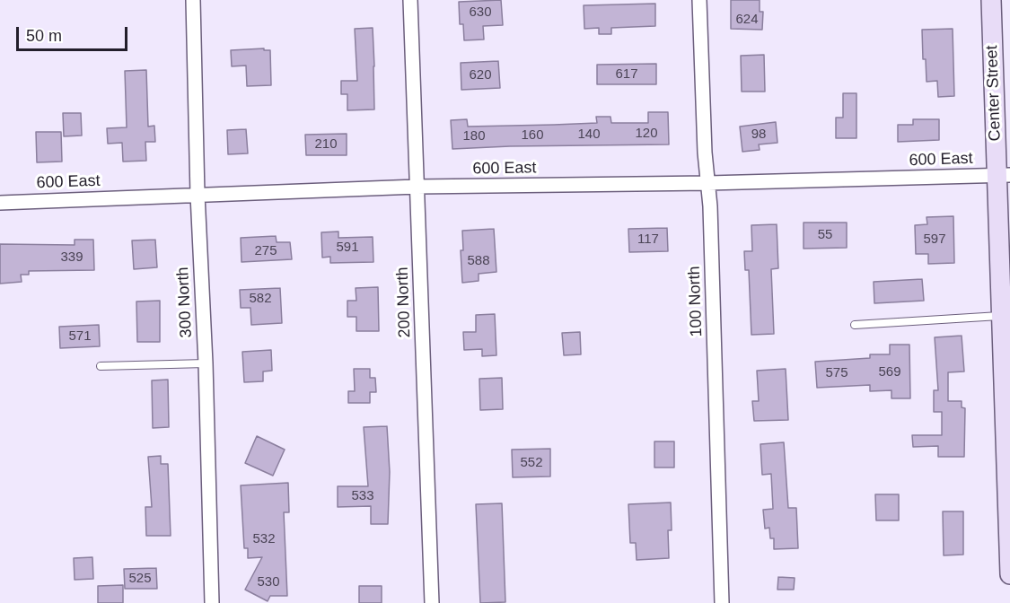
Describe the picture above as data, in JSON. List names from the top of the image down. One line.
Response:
{"streets":{"street":["Center Street","600 East","100 North","300 North","200 North"]},"crossings":[["Center Street","600 East"],["600 East","100 North"],["600 East","300 North"],["600 East","200 North"]],"house_numbers":["630","624","617","620","120","140","98","160","180","210","55","117","597","591","275","339","588","582","571","569","575","552","533","532","525","530"],"scale_bar":"50 m"}
